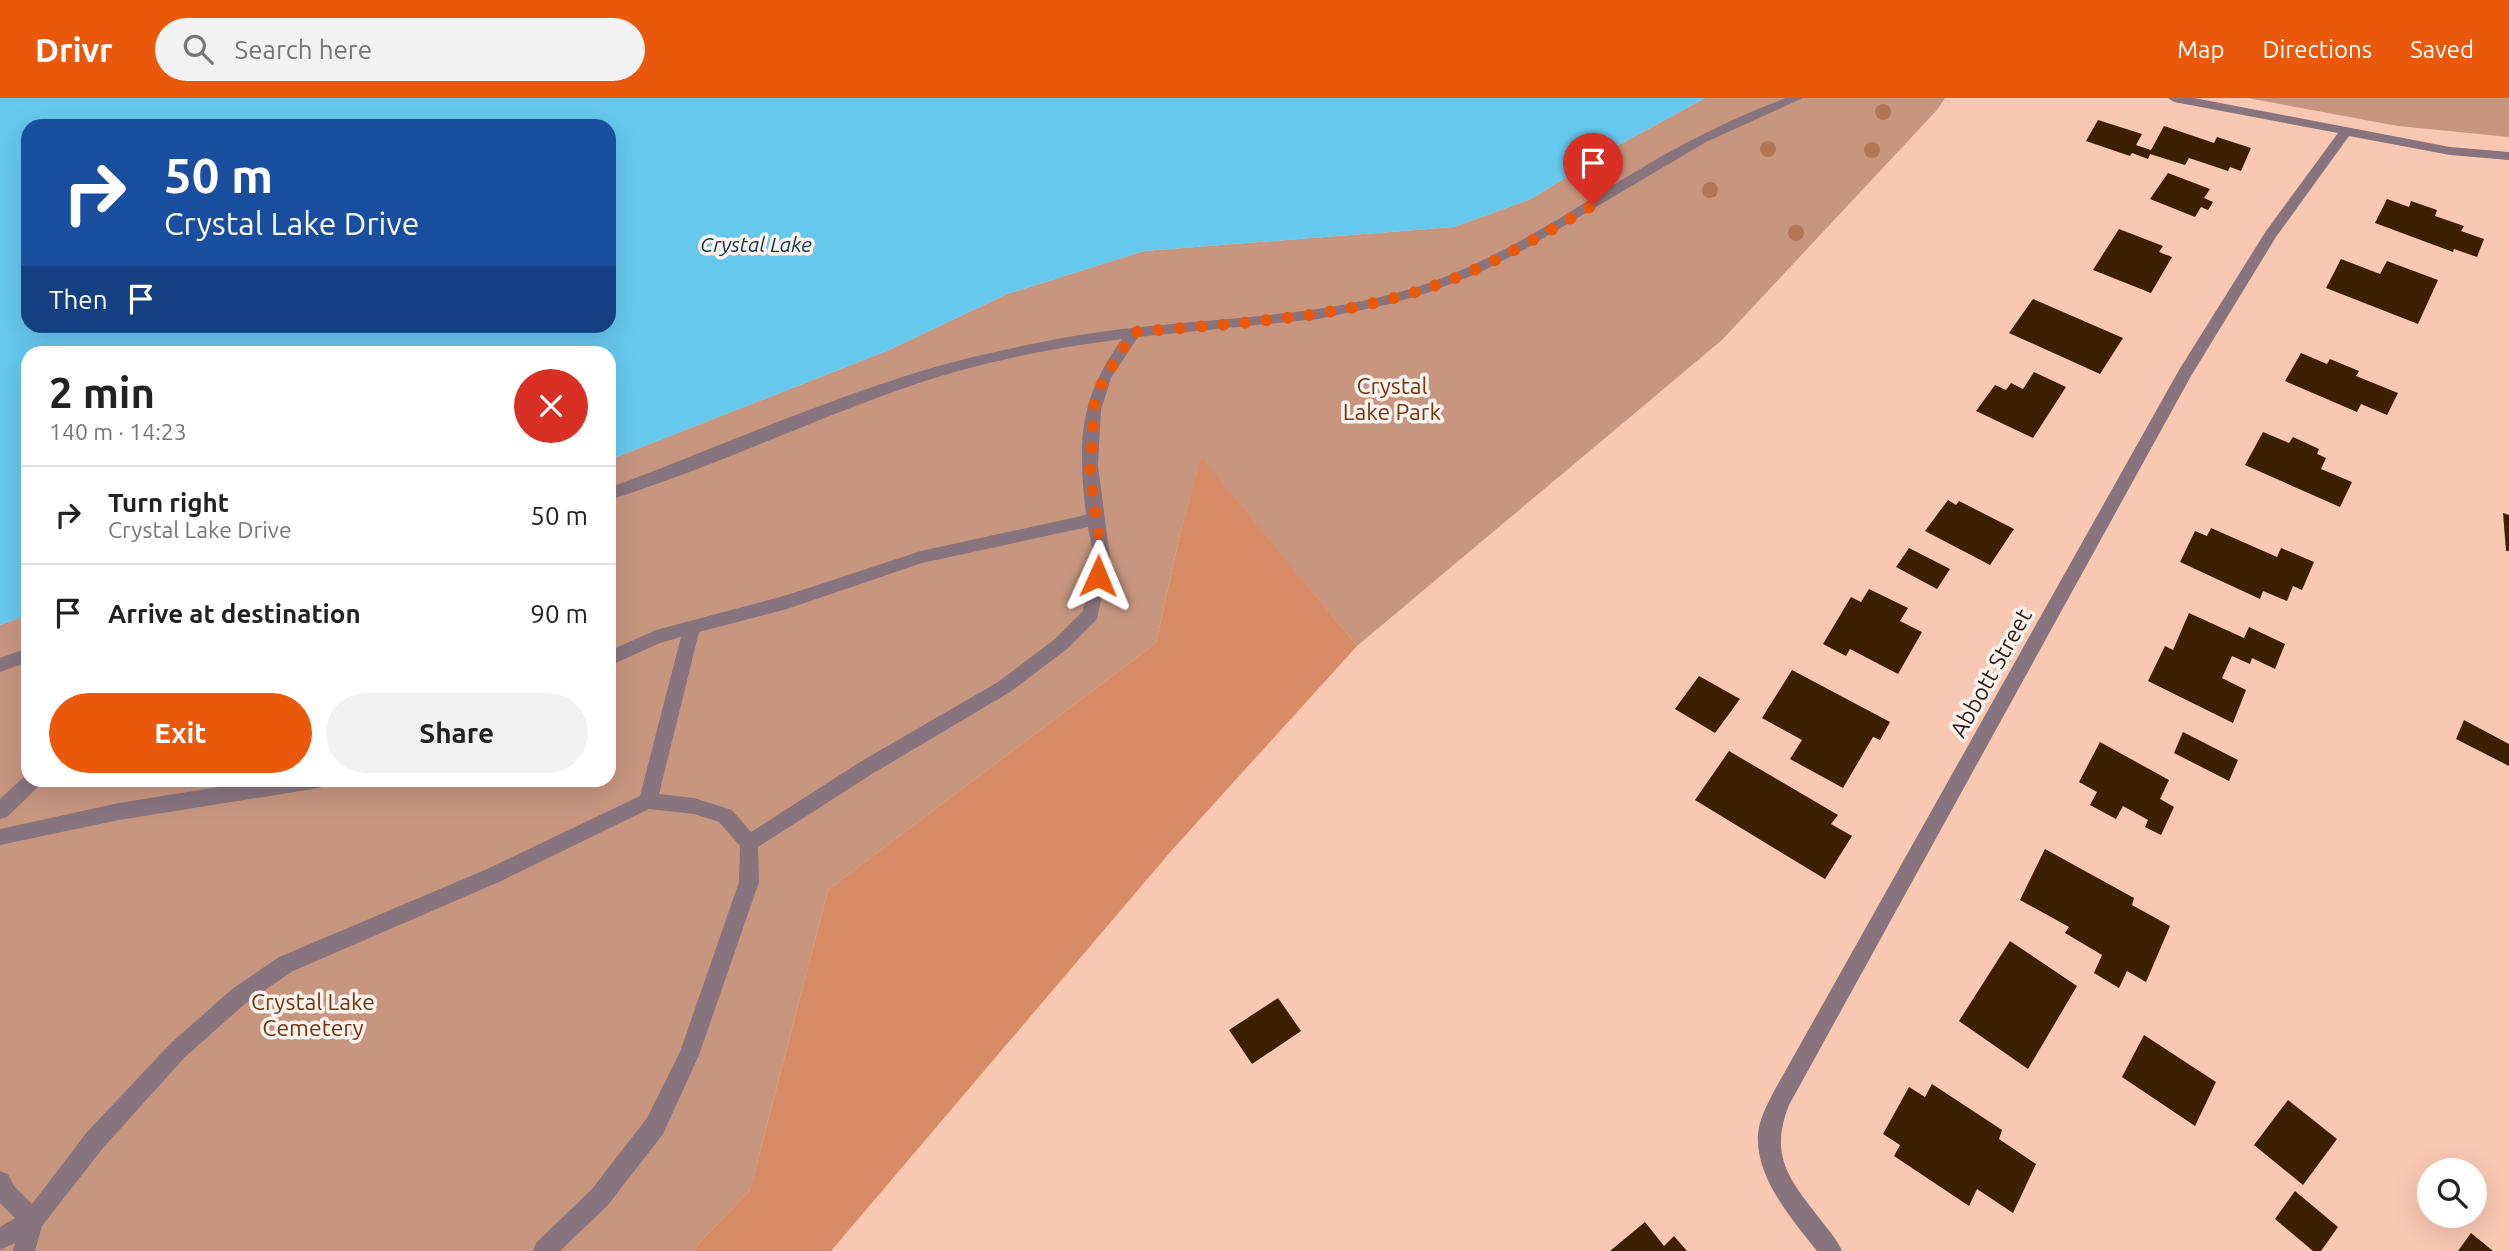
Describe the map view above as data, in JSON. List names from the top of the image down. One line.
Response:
{"streets":{"street":["Abbott Street"]},"water":["Crystal Lake"],"parks":["Crystal Lake Park","Crystal Lake Cemetery"],"page":{"header":"Drivr","search":"Search here","nav":["Map","Directions","Saved"],"turn":["50 m","Crystal Lake Drive"],"then":"Then","heading":["2 min","140 m · 14:23"],"list":[{"name":"Turn right","note":"Crystal Lake Drive","value":"50 m"},{"name":"Arrive at destination","value":"90 m"}],"buttons":["Exit","Share"]}}
